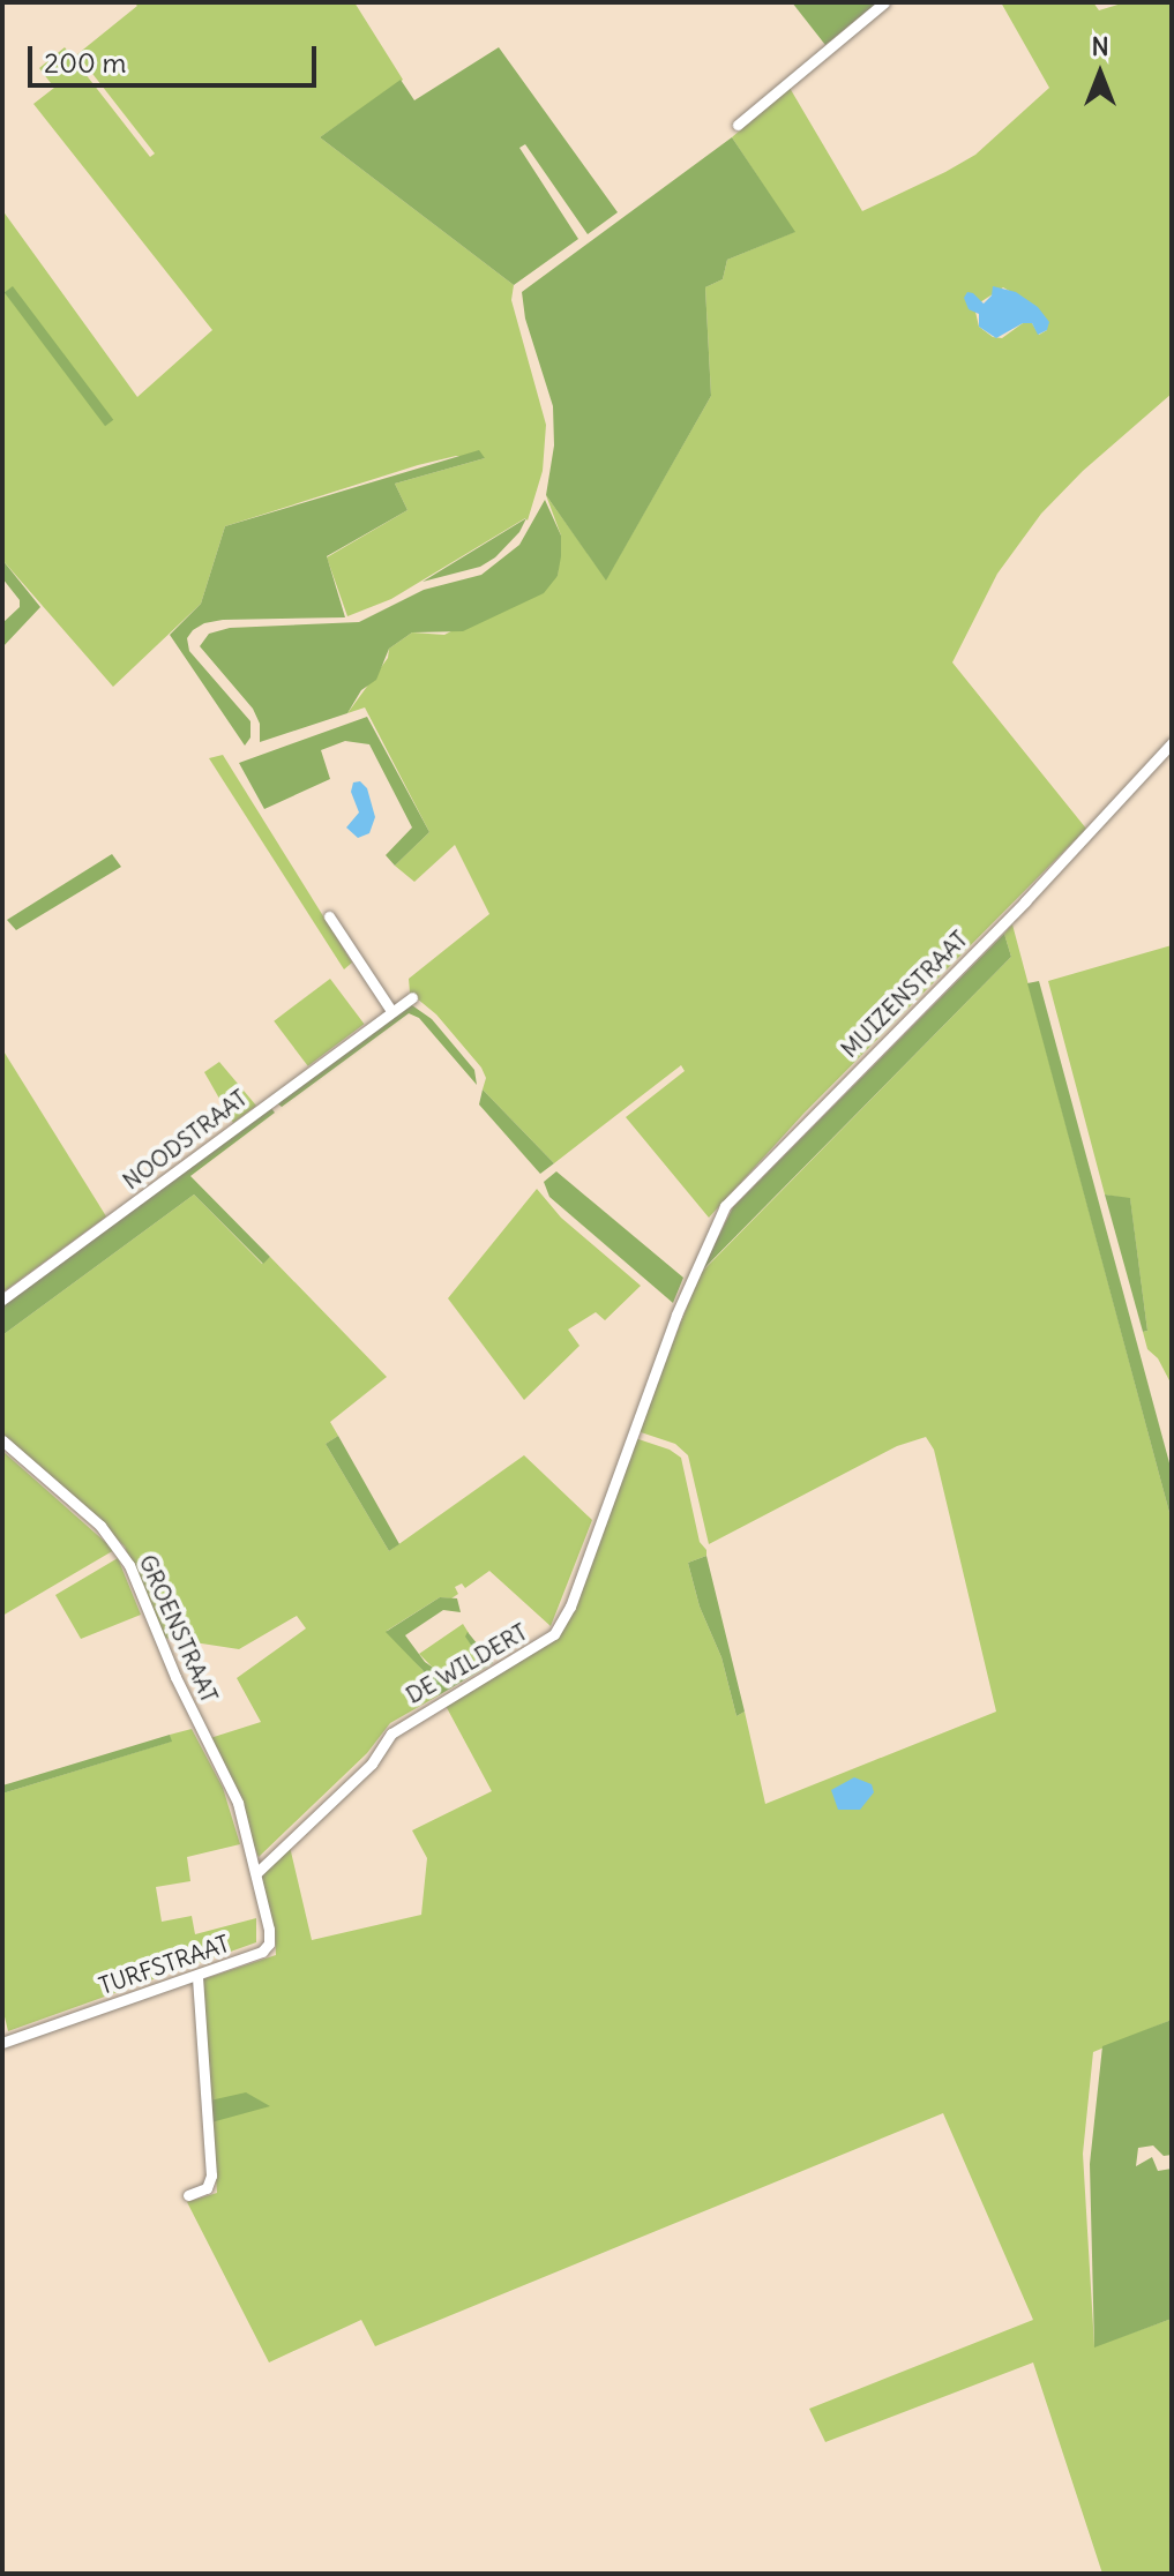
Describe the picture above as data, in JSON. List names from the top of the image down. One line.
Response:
{"streets":{"street":["MUIZENSTRAAT","NOODSTRAAT","GROENSTRAAT","DE WILDERT","TURFSTRAAT"]},"crossings":[["MUIZENSTRAAT","DE WILDERT"],["GROENSTRAAT","DE WILDERT"],["GROENSTRAAT","TURFSTRAAT"],["DE WILDERT","TURFSTRAAT"]],"scale_bar":"200 m","north":"top"}
